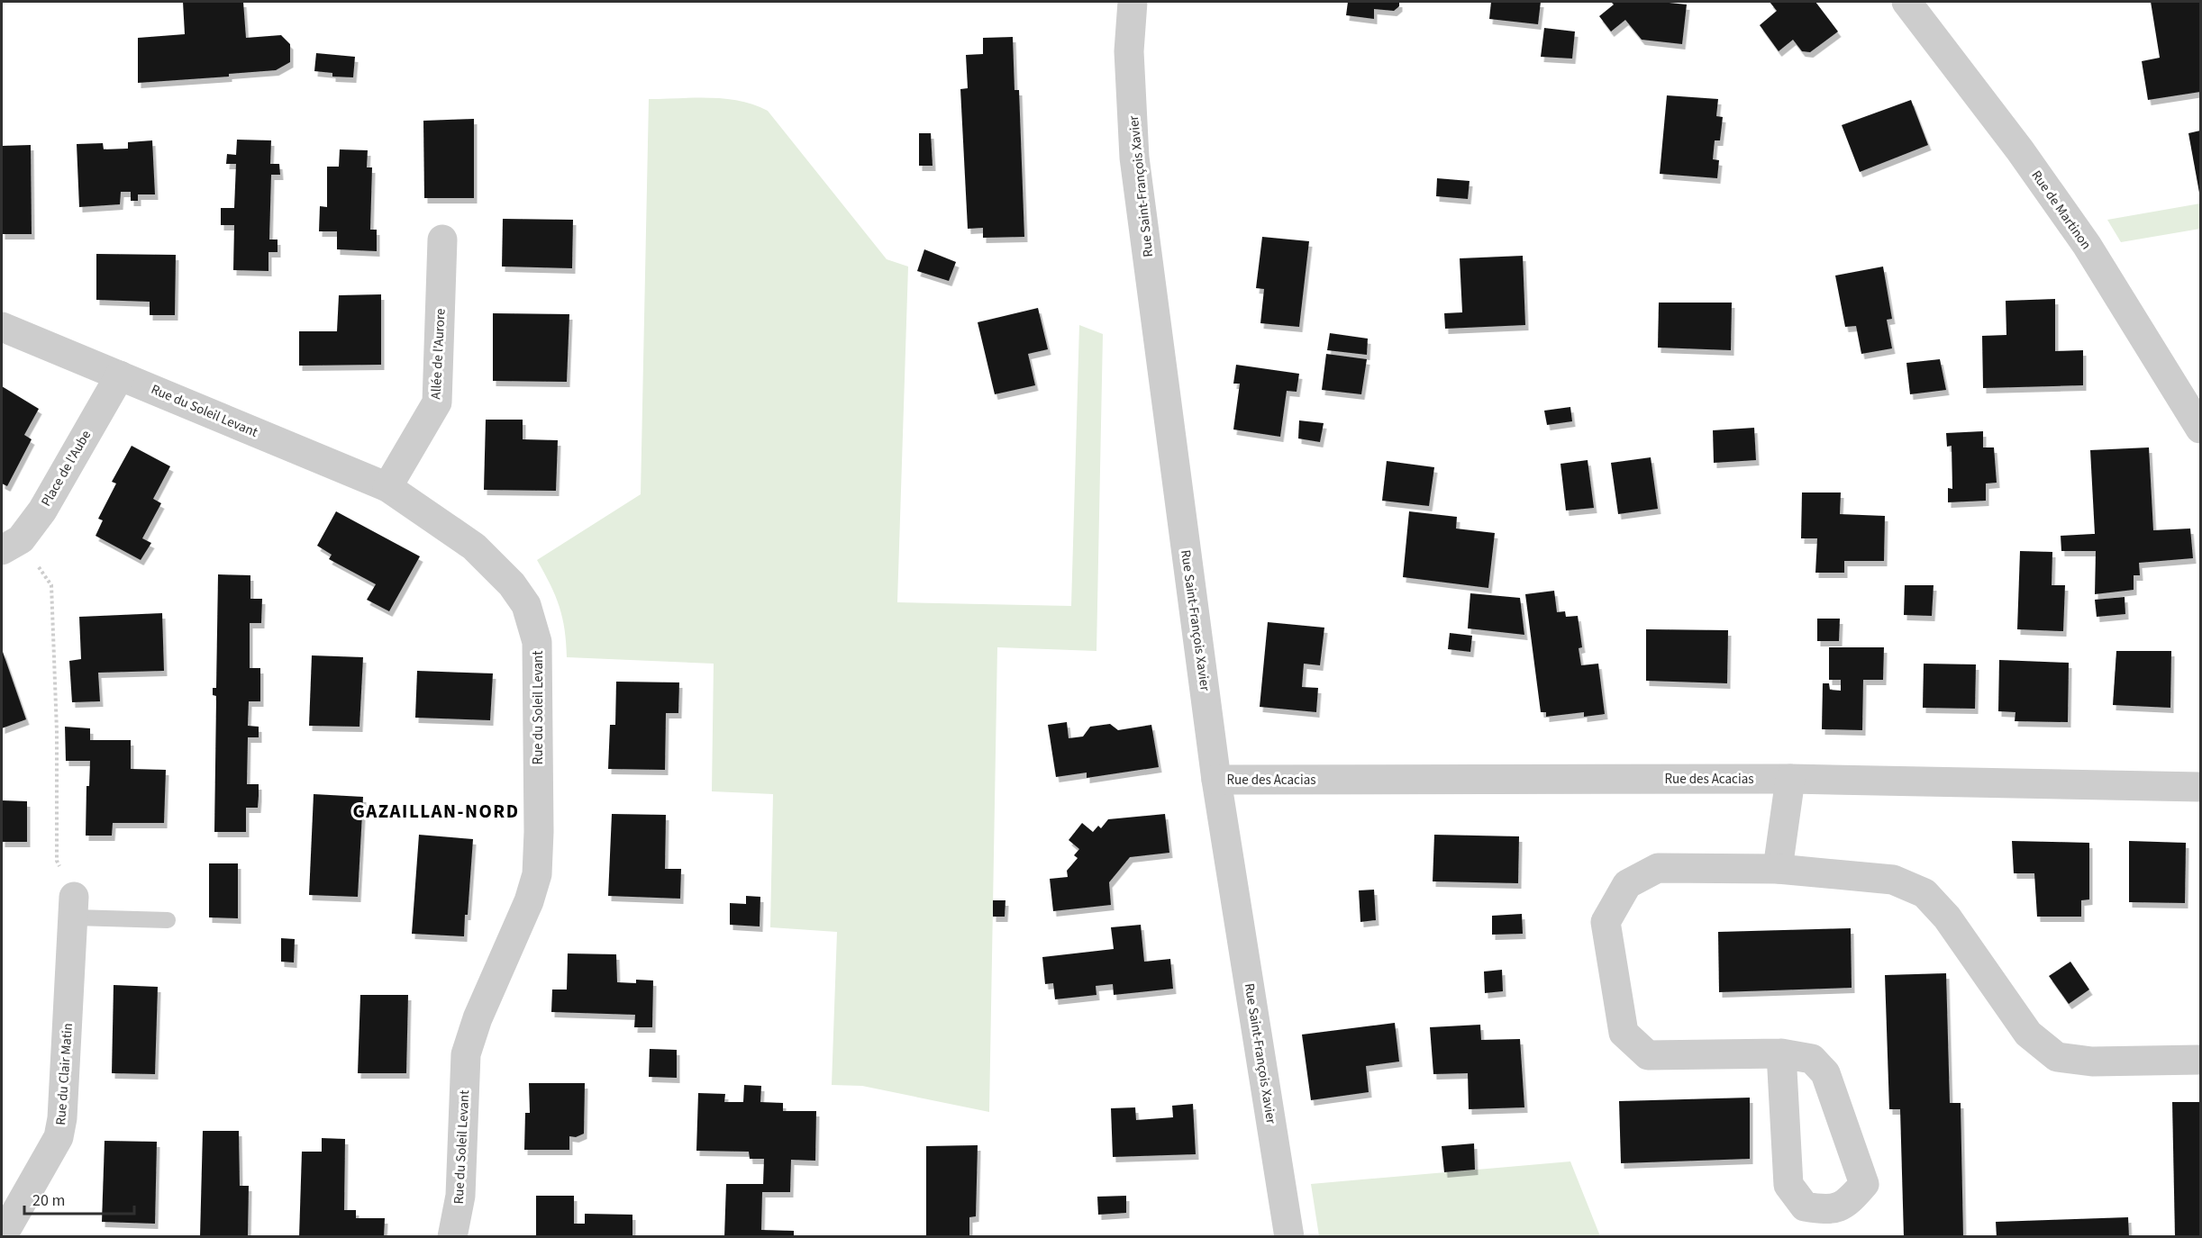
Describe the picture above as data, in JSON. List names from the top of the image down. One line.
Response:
{"streets":{"street":["Rue Saint-François Xavier","Rue de Martinon","Allée de l'Aurore","Rue du Soleil Levant","Place de l'Aube","Rue des Acacias","Rue du Clair Matin"]},"crossings":[["Rue Saint-François Xavier","Rue des Acacias"],["Allée de l'Aurore","Rue du Soleil Levant"],["Rue du Soleil Levant","Place de l'Aube"]],"districts":["GAZAILLAN-NORD"],"scale_bar":"20 m"}
